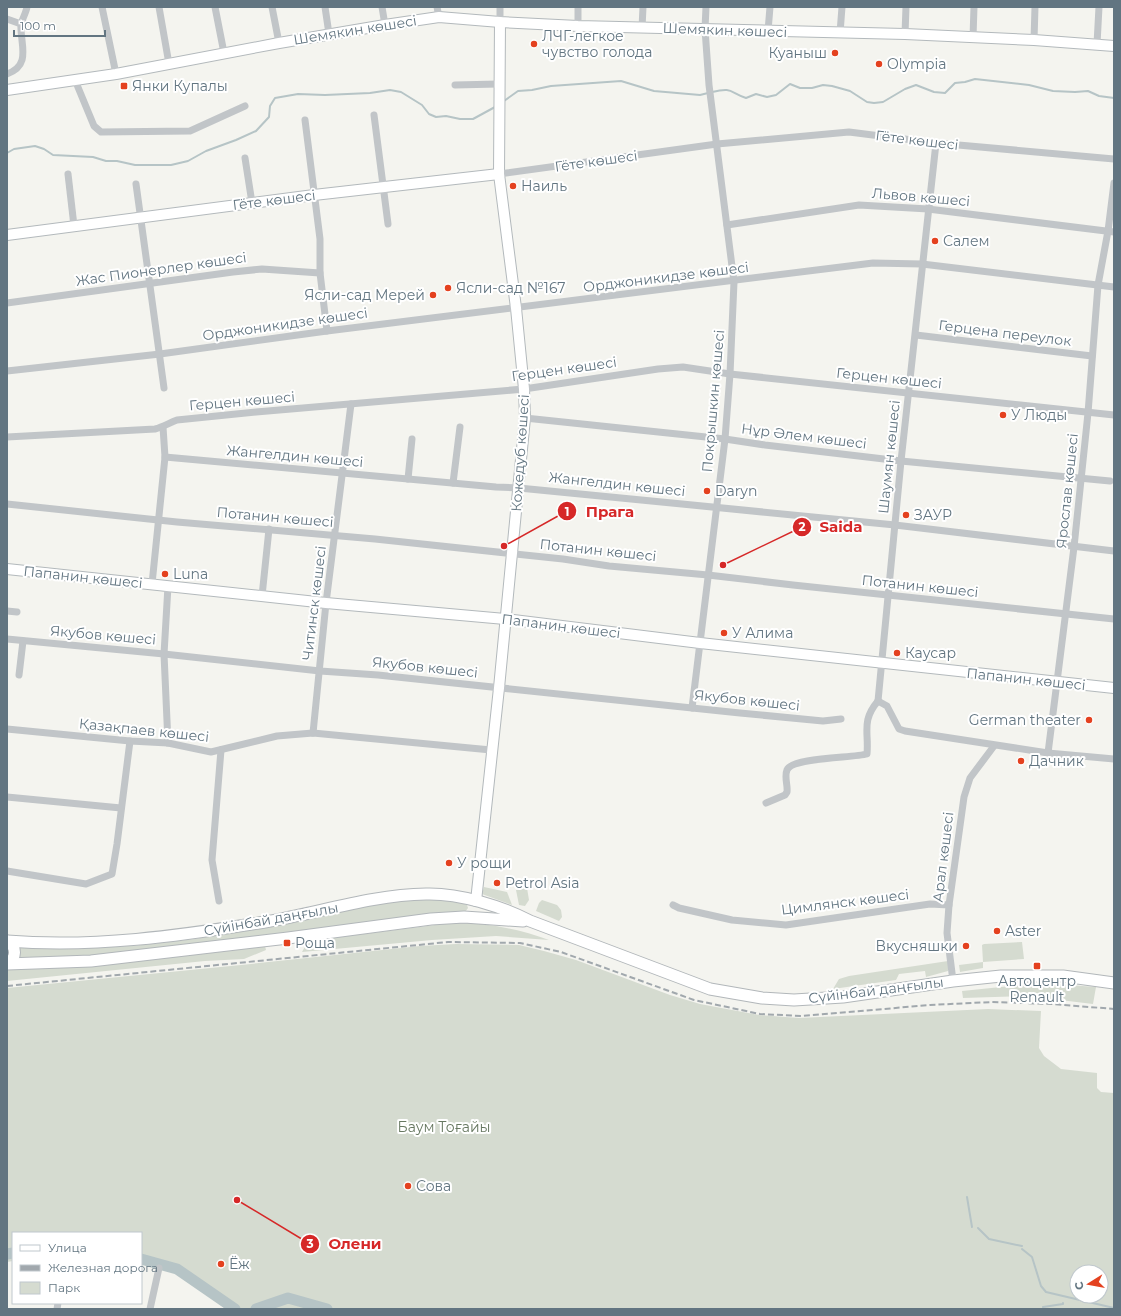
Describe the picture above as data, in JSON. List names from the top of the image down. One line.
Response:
{"streets":{"main road":["Шемякин көшесі","Гёте көшесі","Кожедуб көшесі","Папанин көшесі","Сүйінбай даңғылы"],"street":["Львов көшесі","Жас Пионерлер көшесі","Орджоникидзе көшесі","Герцена переулок","Герцен көшесі","Покрышкин көшесі","Нұр Әлем көшесі","Жангелдин көшесі","Шаумян көшесі","Ярослав көшесі","Потанин көшесі","Читинск көшесі","Якубов көшесі","Қазақпаев көшесі","Арал көшесі","Цимлянск көшесі"]},"crossings":[["Шемякин көшесі","Покрышкин көшесі"],["Шемякин көшесі","Кожедуб көшесі"],["Гёте көшесі","Покрышкин көшесі"],["Гёте көшесі","Кожедуб көшесі"],["Гёте көшесі","Шаумян көшесі"],["Львов көшесі","Покрышкин көшесі"],["Львов көшесі","Шаумян көшесі"],["Львов көшесі","Ярослав көшесі"],["Орджоникидзе көшесі","Покрышкин көшесі"],["Орджоникидзе көшесі","Кожедуб көшесі"],["Орджоникидзе көшесі","Шаумян көшесі"],["Орджоникидзе көшесі","Ярослав көшесі"],["Герцена переулок","Шаумян көшесі"],["Герцена переулок","Ярослав көшесі"],["Герцен көшесі","Покрышкин көшесі"],["Герцен көшесі","Кожедуб көшесі"],["Герцен көшесі","Шаумян көшесі"],["Герцен көшесі","Ярослав көшесі"],["Герцен көшесі","Читинск көшесі"],["Покрышкин көшесі","Нұр Әлем көшесі"],["Покрышкин көшесі","Жангелдин көшесі"],["Покрышкин көшесі","Потанин көшесі"],["Покрышкин көшесі","Папанин көшесі"],["Покрышкин көшесі","Якубов көшесі"],["Нұр Әлем көшесі","Кожедуб көшесі"],["Нұр Әлем көшесі","Шаумян көшесі"],["Нұр Әлем көшесі","Ярослав көшесі"],["Кожедуб көшесі","Жангелдин көшесі"],["Кожедуб көшесі","Потанин көшесі"],["Кожедуб көшесі","Папанин көшесі"],["Кожедуб көшесі","Якубов көшесі"],["Кожедуб көшесі","Қазақпаев көшесі"],["Кожедуб көшесі","Сүйінбай даңғылы"],["Жангелдин көшесі","Шаумян көшесі"],["Жангелдин көшесі","Ярослав көшесі"],["Жангелдин көшесі","Читинск көшесі"],["Шаумян көшесі","Потанин көшесі"],["Шаумян көшесі","Папанин көшесі"],["Ярослав көшесі","Потанин көшесі"],["Ярослав көшесі","Папанин көшесі"],["Потанин көшесі","Читинск көшесі"],["Папанин көшесі","Читинск көшесі"],["Читинск көшесі","Якубов көшесі"],["Читинск көшесі","Қазақпаев көшесі"],["Арал көшесі","Цимлянск көшесі"],["Арал көшесі","Сүйінбай даңғылы"]],"parks":["Баум Тоғайы"],"places":{"other":["ЛЧГ-легкое чувство голода","Куаныш","Olympia","Наиль","Салем","Ясли-сад №167","Ясли-сад Мерей","У Люды","Daryn","ЗАУР","Прага","Saida","Luna","У Алима","Каусар","German theater","Дачник","У рощи","Petrol Asia","Aster","Вкусняшки","Сова","Олени","Ёж"],"transit":["Янки Купалы","Роща","Автоцентр Renault"]},"legend":["Улица","Железная дорога","Парк"],"scale_bar":"100 m","north":"left"}
